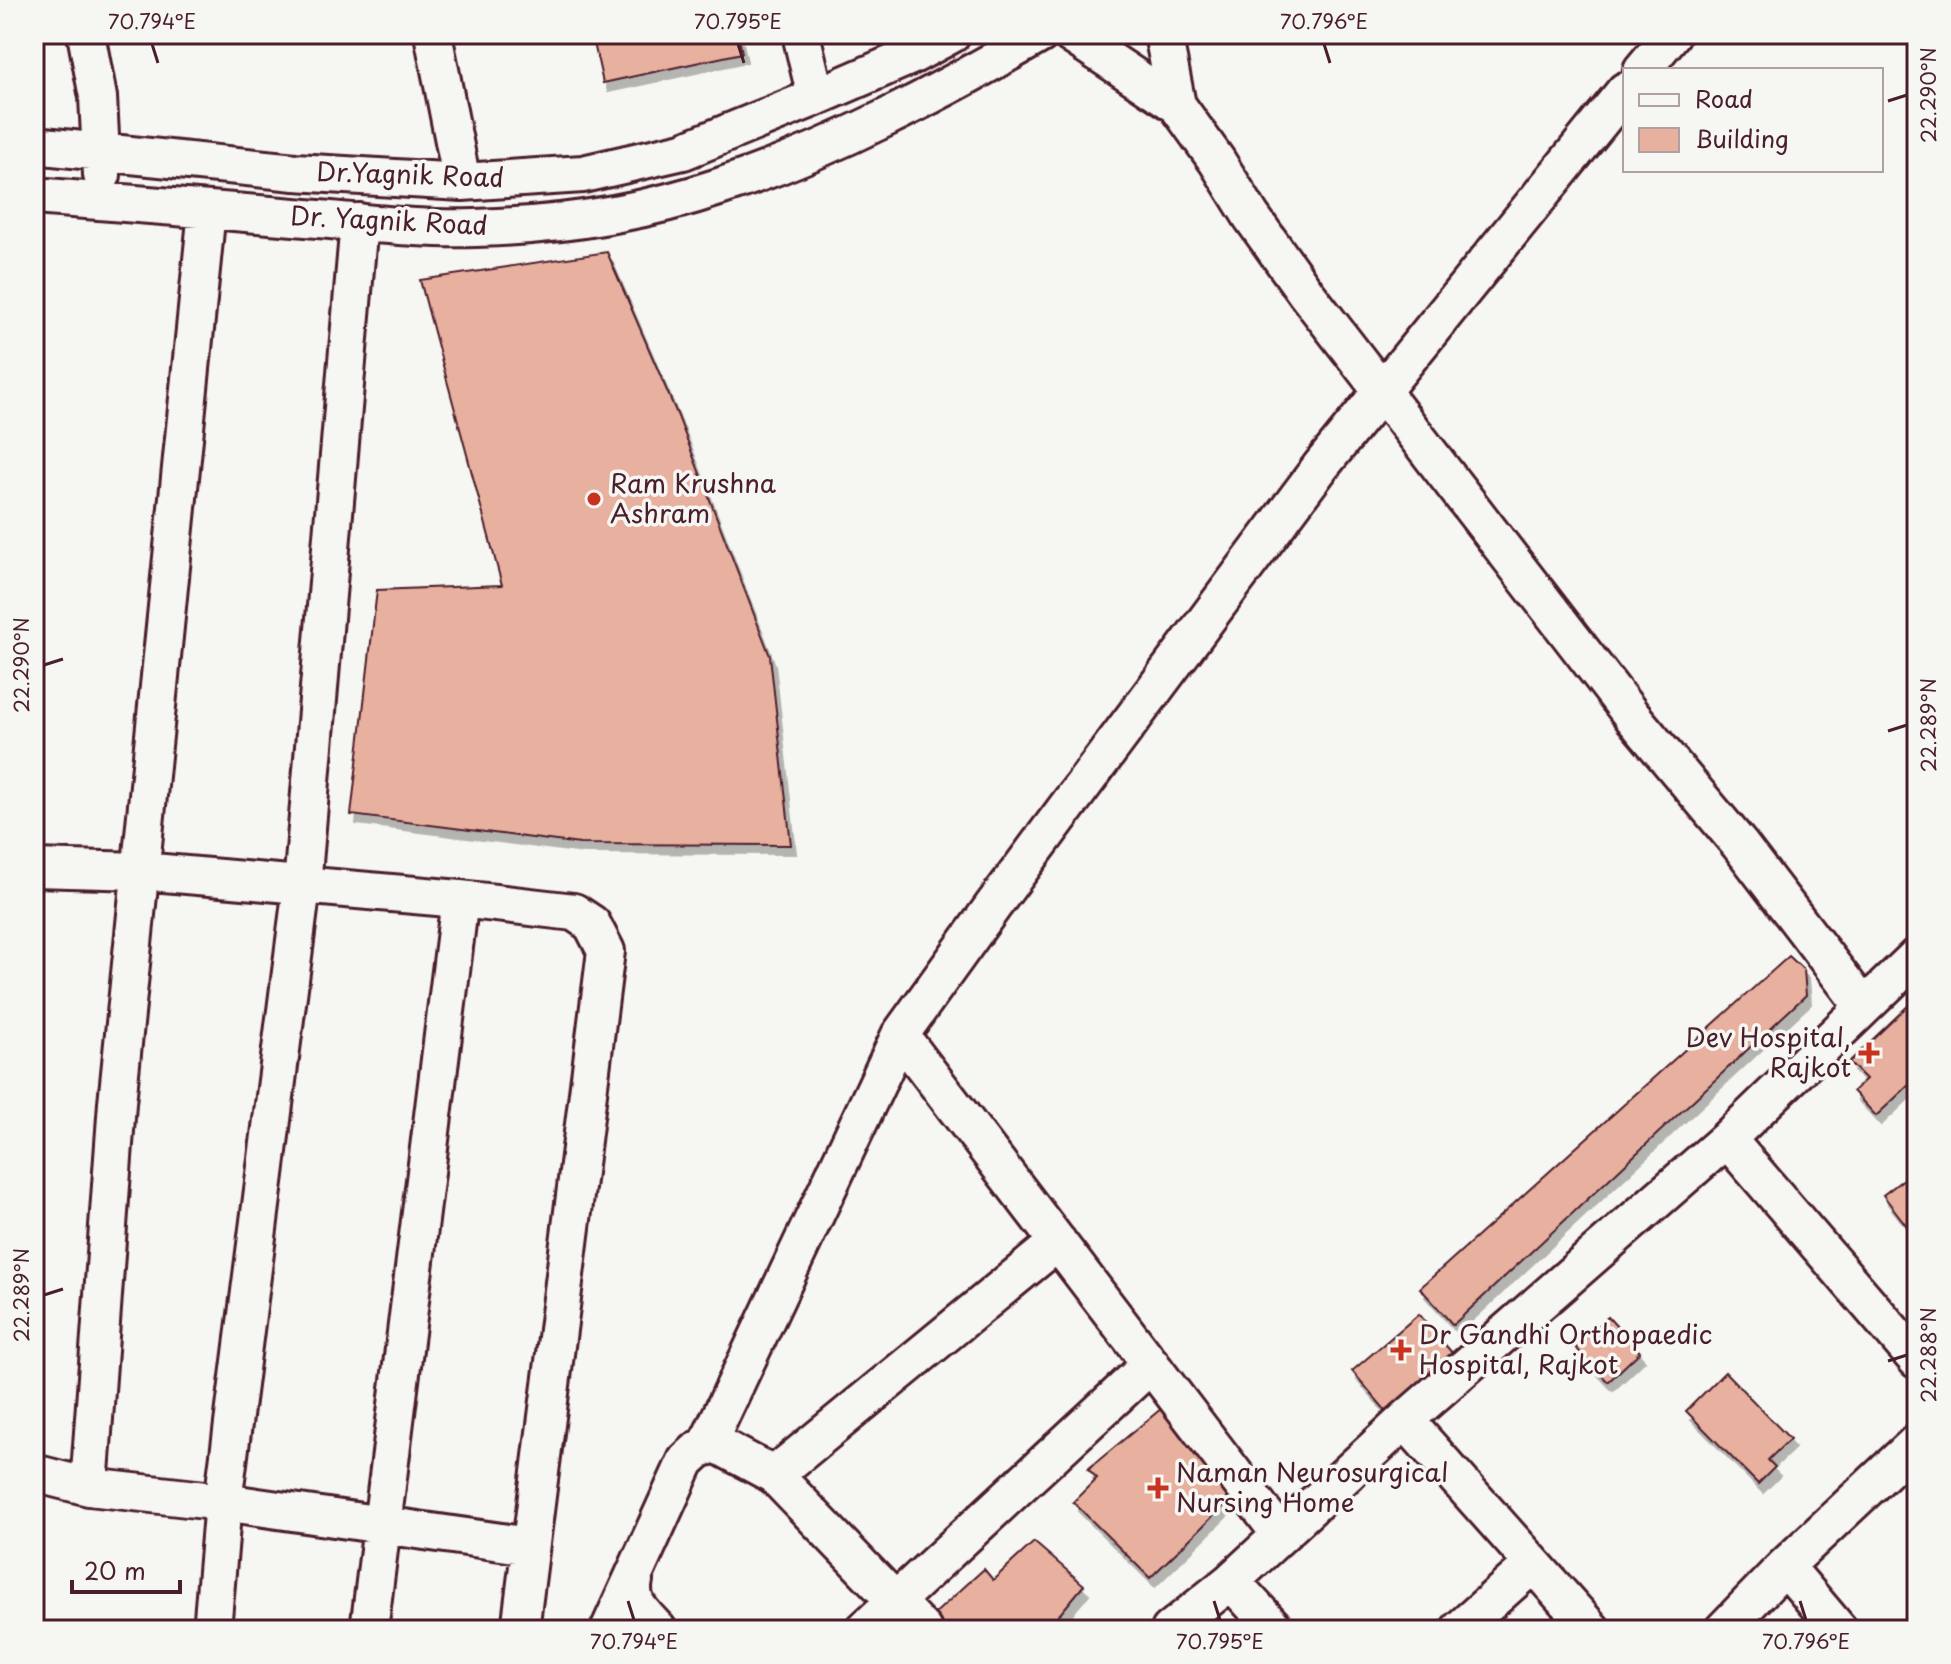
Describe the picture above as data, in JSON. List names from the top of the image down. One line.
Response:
{"streets":{"street":["Dr.Yagnik Road","Dr. Yagnik Road"]},"places":{"other":["Ram Krushna Ashram"],"health":["Dev Hospital, Rajkot","Dr Gandhi Orthopaedic Hospital, Rajkot","Naman Neurosurgical Nursing Home"]},"legend":["Road","Building"],"scale_bar":"20 m","coordinates":["70.794°E","70.795°E","70.796°E","22.290°N","22.289°N","22.288°N"]}
